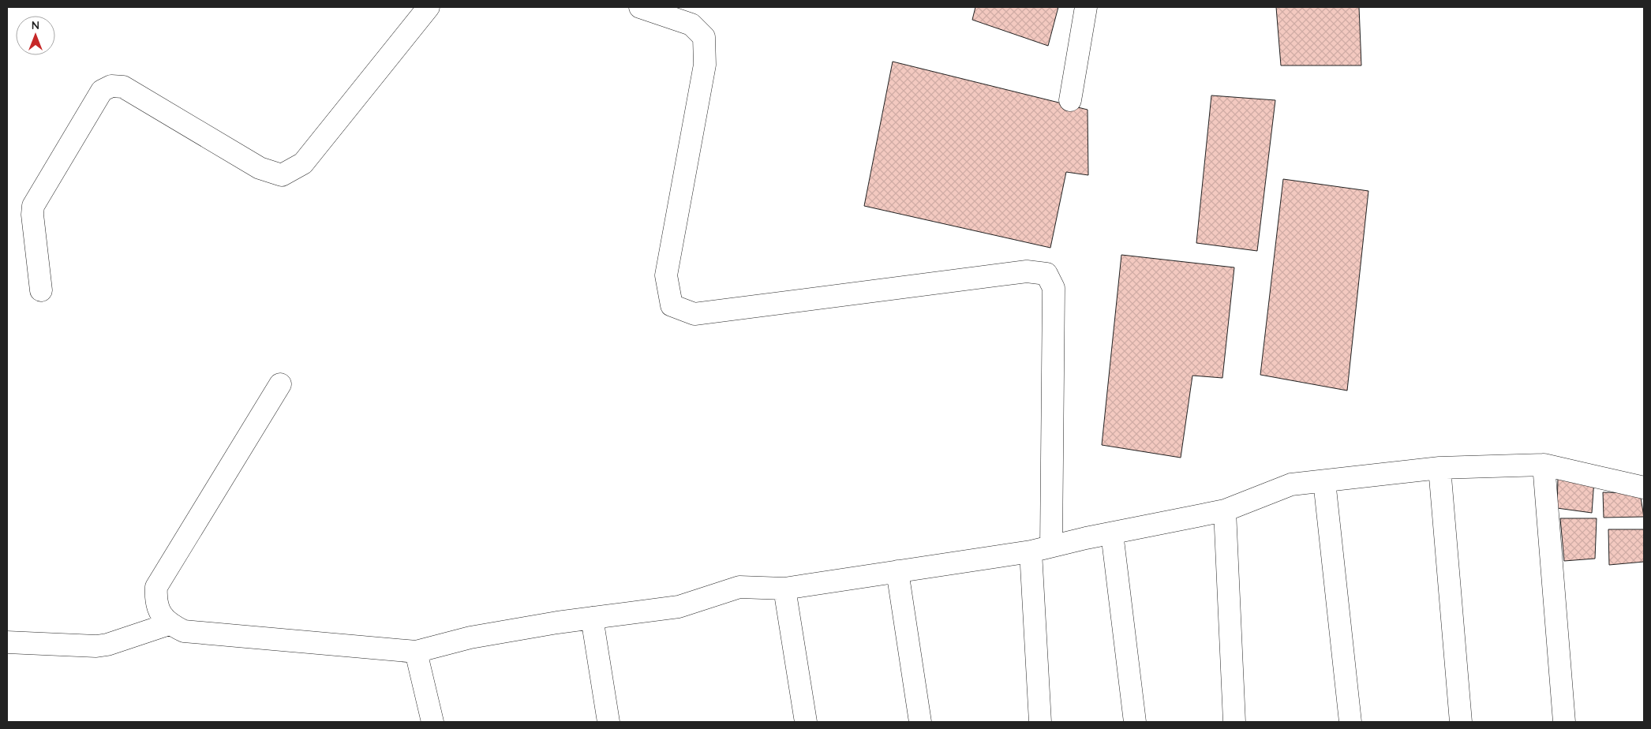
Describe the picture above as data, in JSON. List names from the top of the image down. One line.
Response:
{"north":"top"}
